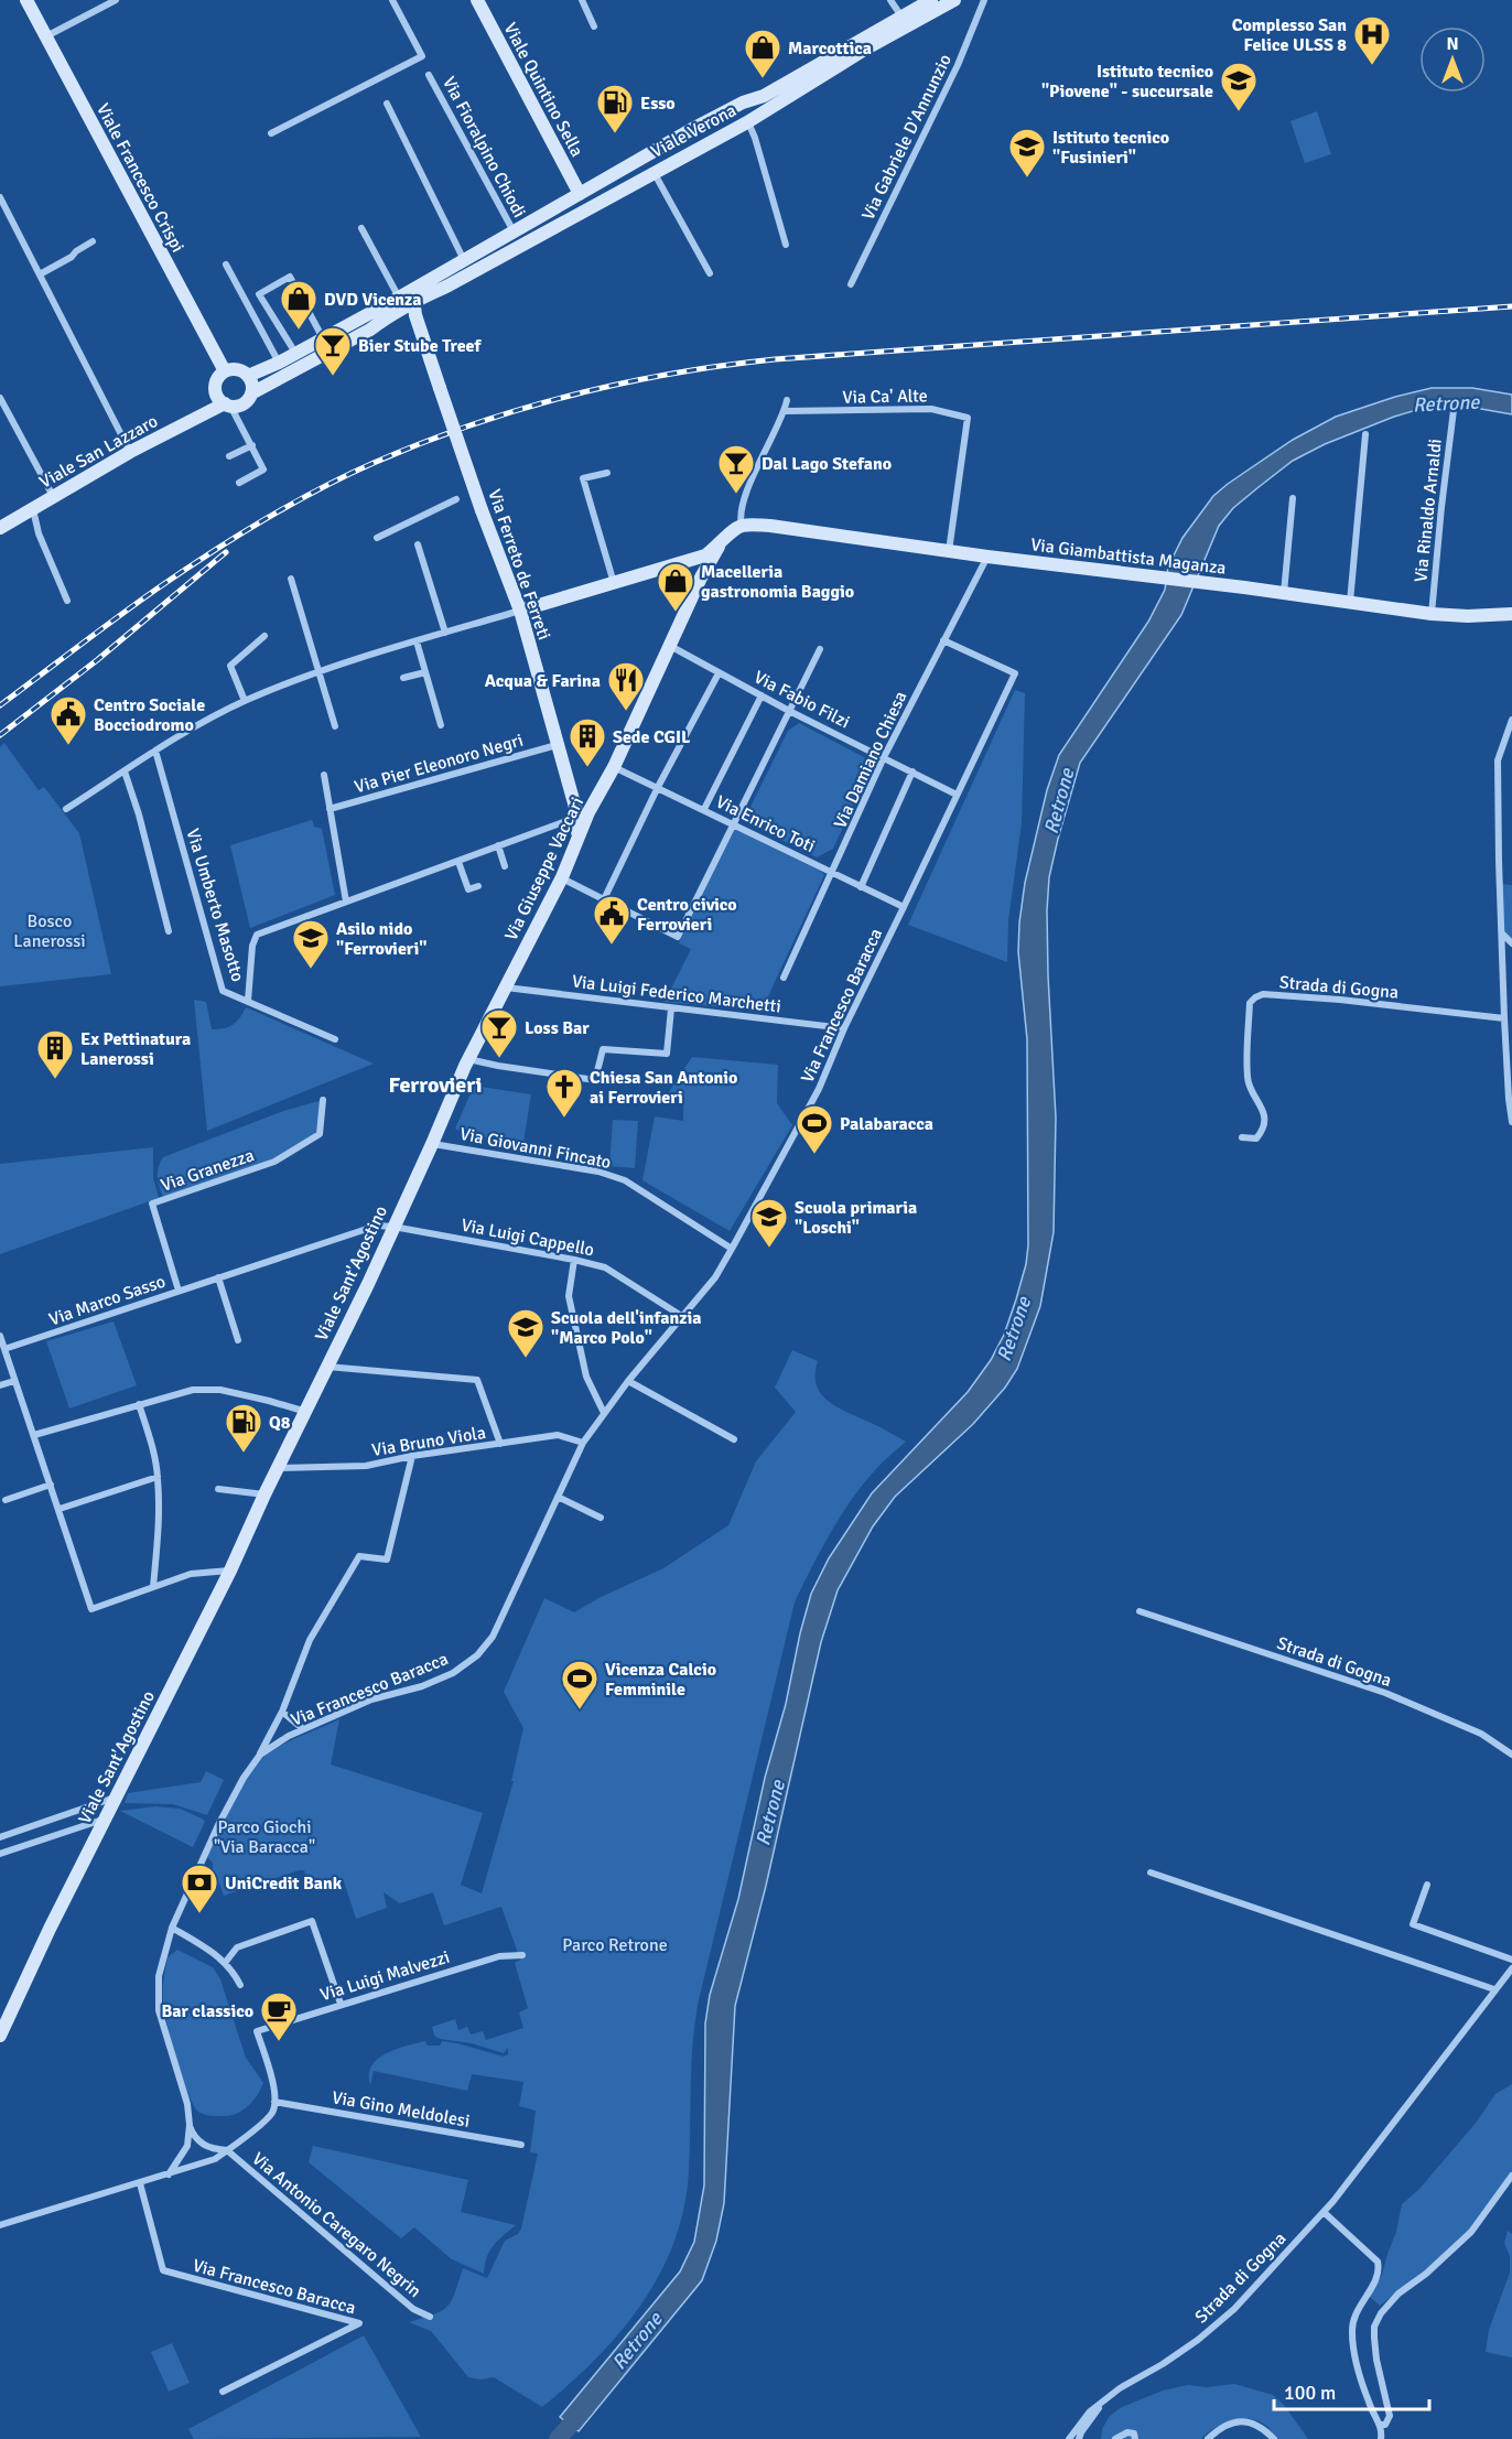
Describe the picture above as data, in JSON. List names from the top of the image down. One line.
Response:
{"streets":{"main road":["Viale Quintino Sella","Viale Verona","Viale Francesco Crispi","Viale San Lazzaro","Via Giambattista Maganza","Via Ferreto de Ferreti","Via Giuseppe Vaccari","Viale Sant'Agostino"],"street":["Via Gabriele D'Annunzio","Via Fioralpino Chiodi","Via Ca' Alte","Via Rinaldo Arnaldi","Via Fabio Filzi","Via Damiano Chiesa","Via Pier Eleonoro Negri","Via Enrico Toti","Via Umberto Masotto","Strada di Gogna","Via Luigi Federico Marchetti","Via Francesco Baracca","Via Giovanni Fincato","Via Granezza","Via Luigi Cappello","Via Marco Sasso","Via Bruno Viola","Via Luigi Malvezzi","Via Gino Meldolesi","Via Antonio Caregaro Negrin"]},"crossings":[["Viale Quintino Sella","Viale Verona"],["Viale Verona","Via Fioralpino Chiodi"],["Viale Verona","Viale Francesco Crispi"],["Viale Verona","Viale San Lazzaro"],["Viale Verona","Via Ferreto de Ferreti"],["Viale Francesco Crispi","Viale San Lazzaro"],["Via Ca' Alte","Via Giambattista Maganza"],["Via Rinaldo Arnaldi","Via Giambattista Maganza"],["Via Giambattista Maganza","Via Damiano Chiesa"],["Via Ferreto de Ferreti","Via Pier Eleonoro Negri"],["Via Ferreto de Ferreti","Via Giuseppe Vaccari"],["Via Fabio Filzi","Via Damiano Chiesa"],["Via Fabio Filzi","Via Giuseppe Vaccari"],["Via Fabio Filzi","Via Francesco Baracca"],["Via Damiano Chiesa","Via Enrico Toti"],["Via Damiano Chiesa","Via Francesco Baracca"],["Via Enrico Toti","Via Giuseppe Vaccari"],["Via Enrico Toti","Via Francesco Baracca"],["Via Giuseppe Vaccari","Via Luigi Federico Marchetti"],["Via Giuseppe Vaccari","Viale Sant'Agostino"],["Via Luigi Federico Marchetti","Via Francesco Baracca"],["Via Francesco Baracca","Via Giovanni Fincato"],["Via Francesco Baracca","Via Luigi Cappello"],["Via Francesco Baracca","Via Bruno Viola"],["Via Francesco Baracca","Via Antonio Caregaro Negrin"],["Via Giovanni Fincato","Viale Sant'Agostino"],["Via Granezza","Via Marco Sasso"],["Via Luigi Cappello","Viale Sant'Agostino"],["Via Luigi Cappello","Via Marco Sasso"],["Viale Sant'Agostino","Via Marco Sasso"],["Viale Sant'Agostino","Via Bruno Viola"],["Via Luigi Malvezzi","Via Gino Meldolesi"]],"districts":["Ferrovieri"],"water":["Retrone"],"parks":["Bosco Lanerossi","Parco Giochi \"Via Baracca\"","Parco Retrone"],"places":{"hospital":["Complesso San Felice ULSS 8"],"shop":["Marcottica","DVD Vicenza","Macelleria gastronomia Baggio"],"school or university":["Istituto tecnico \"Piovene\" - succursale","Istituto tecnico \"Fusinieri\"","Asilo nido \"Ferrovieri\"","Scuola primaria \"Loschi\"","Scuola dell'infanzia \"Marco Polo\""],"fuel station":["Esso","Q8"],"bar":["Bier Stube Treef","Dal Lago Stefano","Loss Bar"],"restaurant":["Acqua & Farina"],"public building":["Centro Sociale Bocciodromo","Centro civico Ferrovieri"],"building":["Sede CGIL","Ex Pettinatura Lanerossi"],"church":["Chiesa San Antonio ai Ferrovieri"],"sports":["Palabaracca","Vicenza Calcio Femminile"],"bank":["UniCredit Bank"],"cafe":["Bar classico"]},"scale_bar":"100 m","north":"top"}
